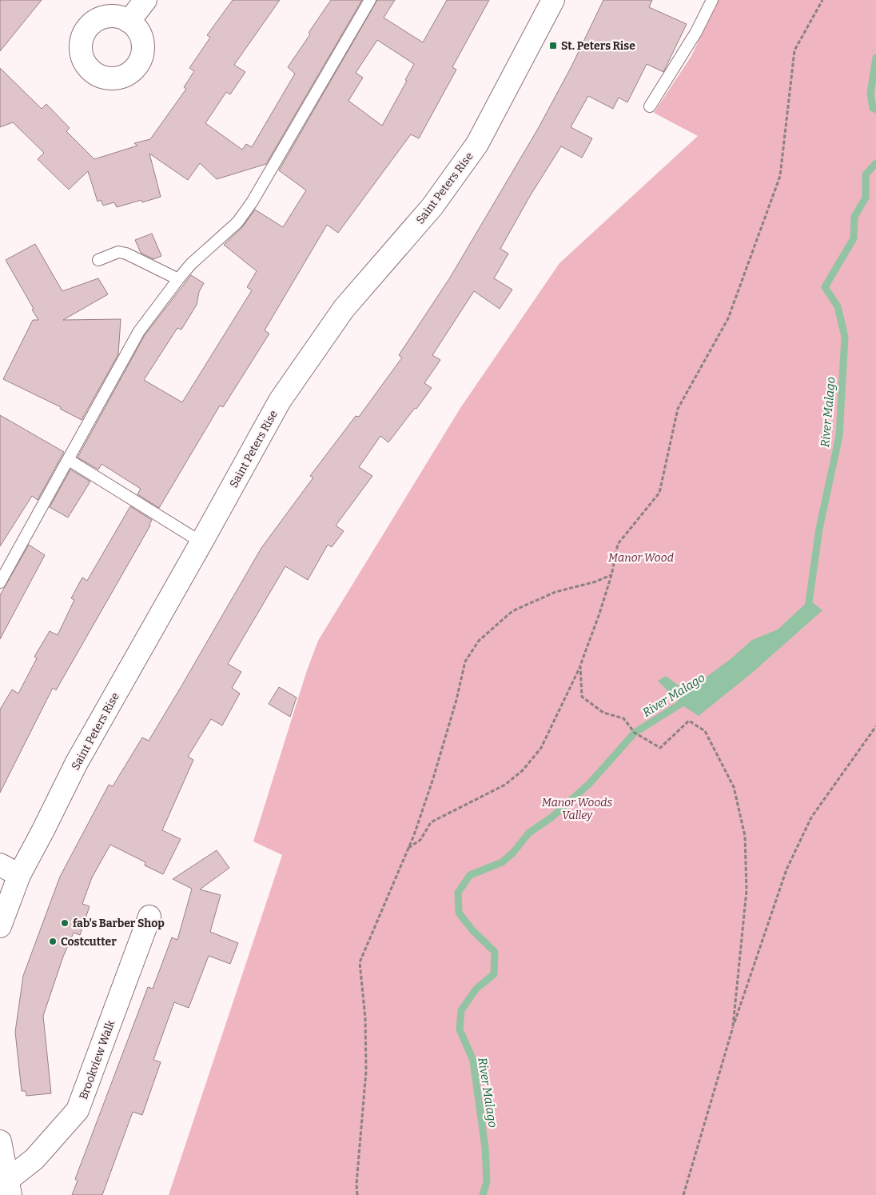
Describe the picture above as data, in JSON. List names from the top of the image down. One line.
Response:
{"streets":{"street":["Saint Peters Rise","Brookview Walk"]},"water":["River Malago"],"parks":["Manor Wood","Manor Woods Valley"],"places":{"transit":["St. Peters Rise"],"other":["fab's Barber Shop","Costcutter"]}}
